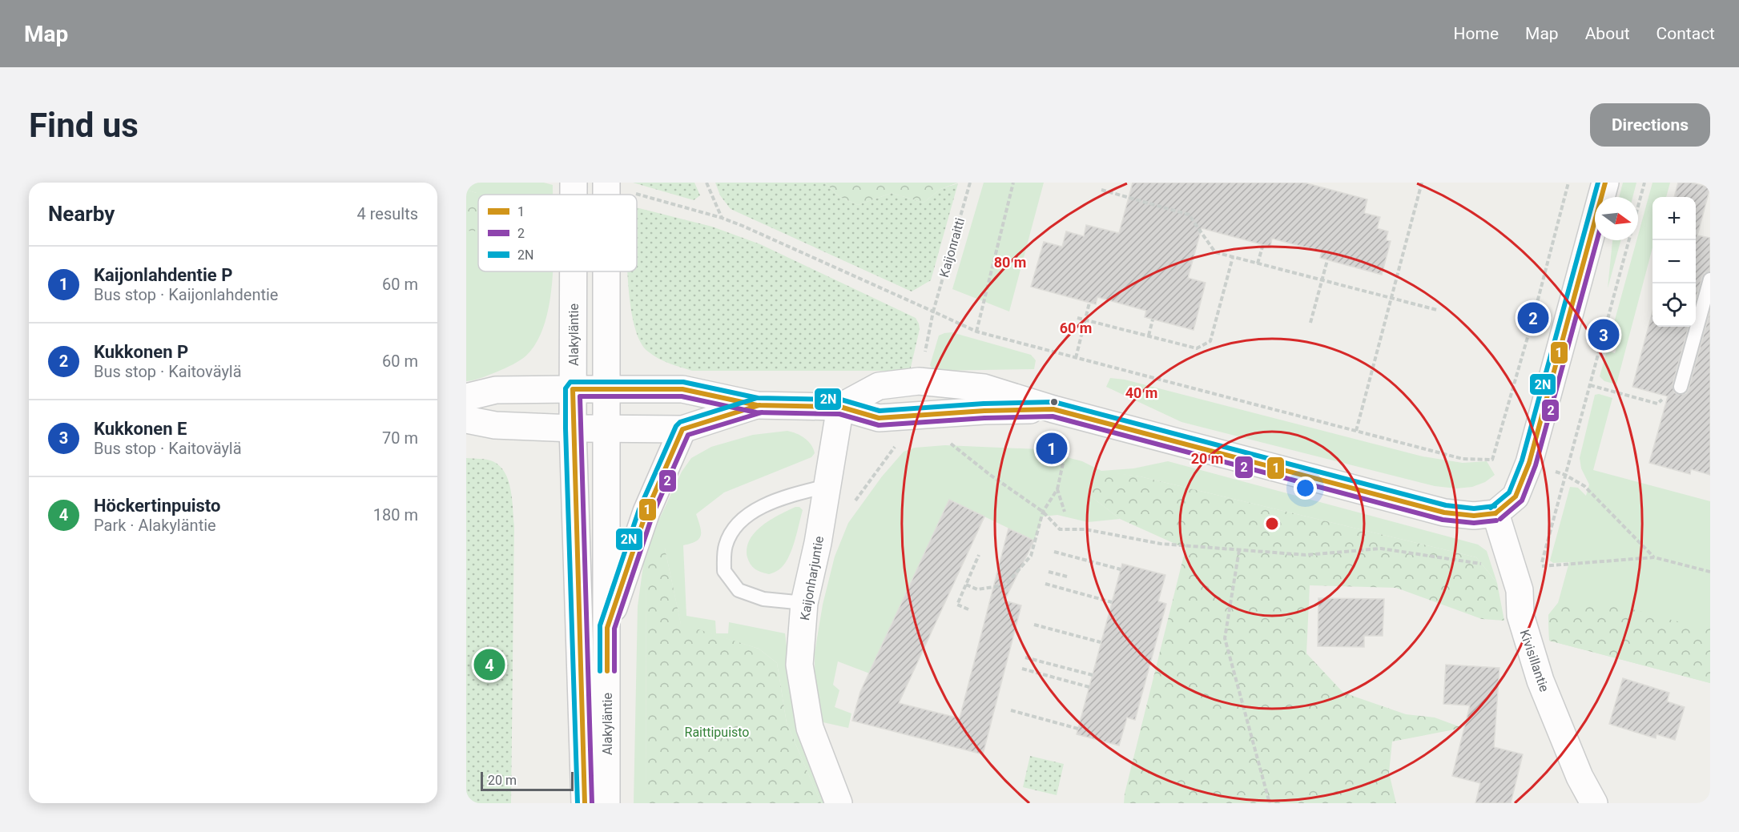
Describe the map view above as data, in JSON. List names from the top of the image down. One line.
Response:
{"streets":{"street":["Alakyläntie","Kaijonharjuntie","Kivisillantie"],"path":["Kaijonraitti"]},"parks":["Raittipuisto"],"lines":["transit line 1","transit line 2N","transit line 2"],"legend":["1","2","2N"],"scale_bar":"20 m","north":"right","page":{"header":"Map","nav":["Home","Map","About","Contact"],"buttons":"Directions","title":"Find us","heading":["Nearby","4 results"],"map_buttons":["+","−"],"list":[{"mark":"1","name":"Kaijonlahdentie P","note":"Bus stop · Kaijonlahdentie","value":"60 m"},{"mark":"2","name":"Kukkonen P","note":"Bus stop · Kaitoväylä","value":"60 m"},{"mark":"3","name":"Kukkonen E","note":"Bus stop · Kaitoväylä","value":"70 m"},{"mark":"4","name":"Höckertinpuisto","note":"Park · Alakyläntie","value":"180 m"}],"pins":["2","3","1","4"],"scale":"20 m"},"rings":["80 m","60 m","40 m","20 m"]}
